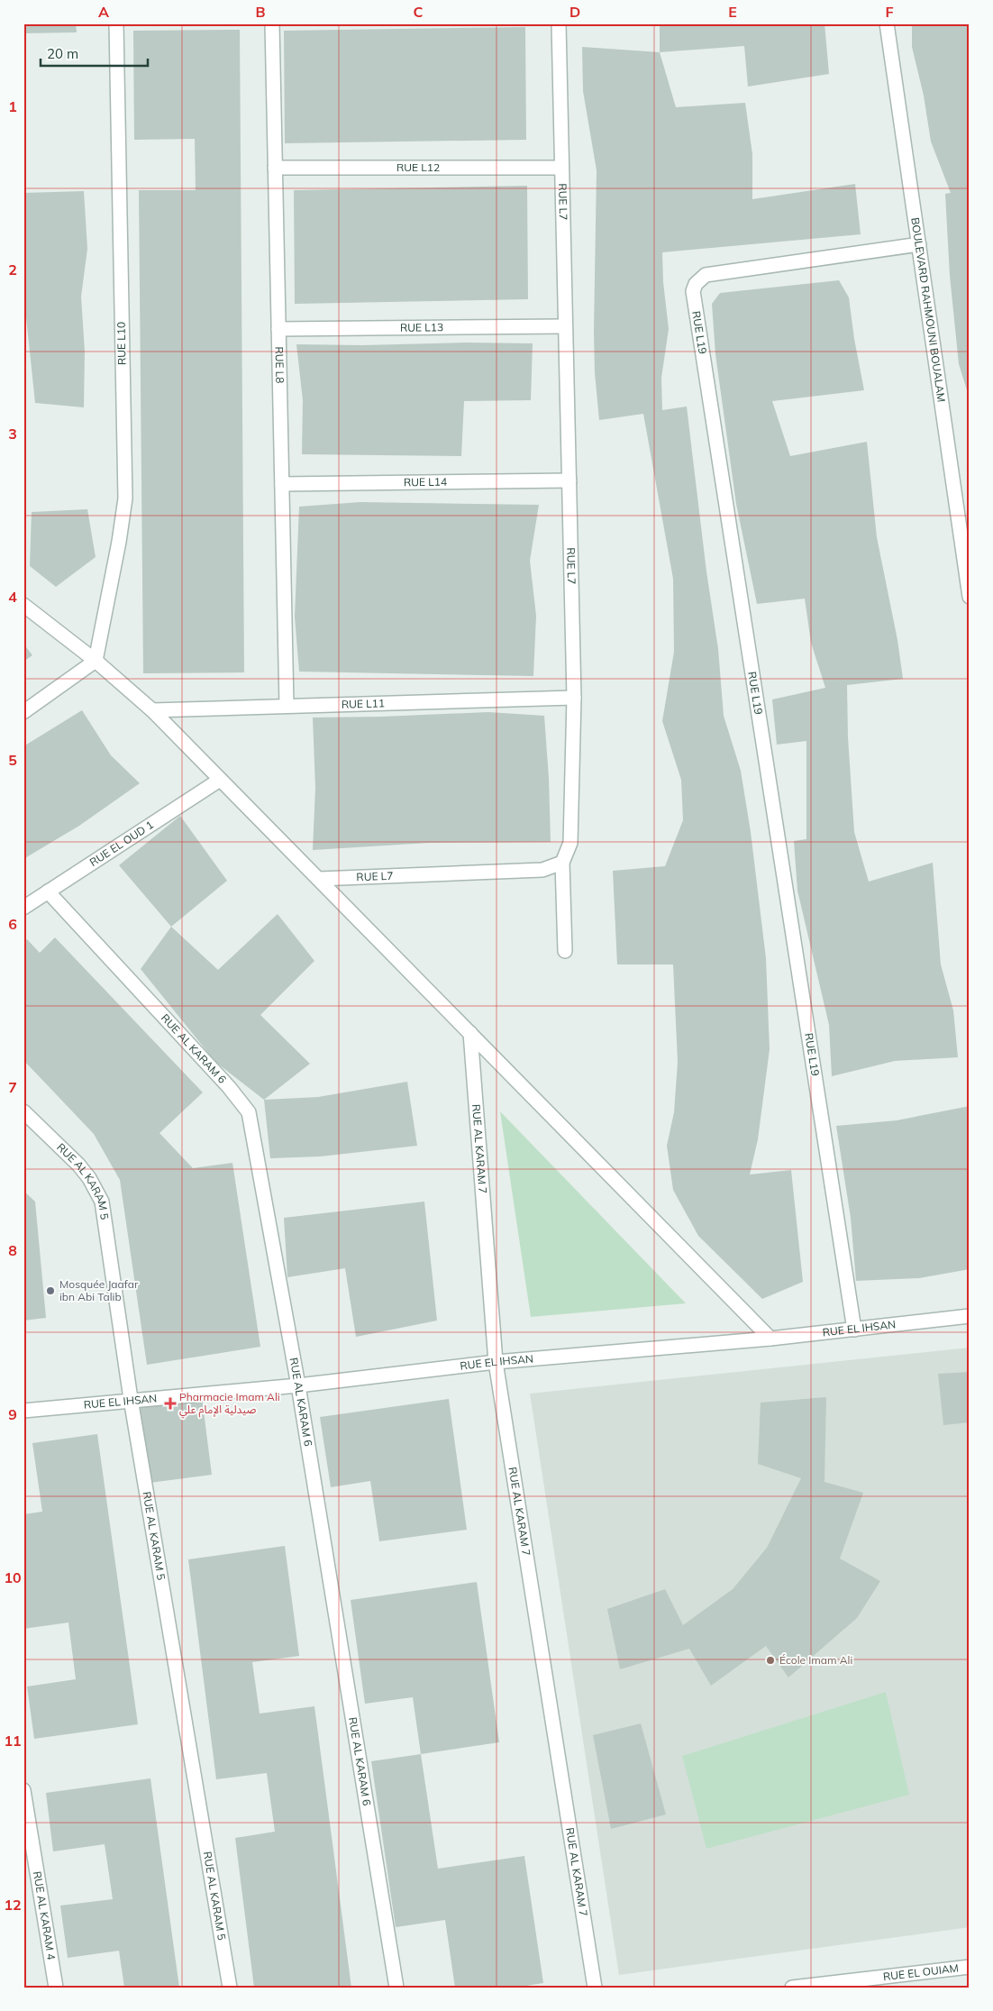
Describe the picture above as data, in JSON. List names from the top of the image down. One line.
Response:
{"streets":{"street":["RUE L12","RUE L7","BOULEVARD RAHMOUNI BOUALAM","RUE L13","RUE L19","RUE L10","RUE L8","RUE L14","RUE L11","RUE EL OUD 1","RUE AL KARAM 6","RUE AL KARAM 7","RUE AL KARAM 5","RUE EL IHSAN","RUE AL KARAM 4","RUE EL OUIAM"]},"crossings":[["RUE L12","RUE L7"],["RUE L12","RUE L8"],["RUE L7","RUE L13"],["RUE L7","RUE L14"],["RUE L7","RUE L11"],["BOULEVARD RAHMOUNI BOUALAM","RUE L19"],["RUE L13","RUE L8"],["RUE L19","RUE EL IHSAN"],["RUE L8","RUE L14"],["RUE L8","RUE L11"],["RUE EL OUD 1","RUE AL KARAM 6"],["RUE AL KARAM 6","RUE EL IHSAN"],["RUE AL KARAM 7","RUE EL IHSAN"],["RUE AL KARAM 5","RUE EL IHSAN"]],"places":{"other":["Mosquée Jaafar ibn Abi Talib","École Imam Ali"],"health":["Pharmacie Imam Ali صيدلية الإمام علي"]},"scale_bar":"20 m","grid":{"columns":["A","B","C","D","E","F"],"rows":["1","2","3","4","5","6","7","8","9","10","11","12"]}}
